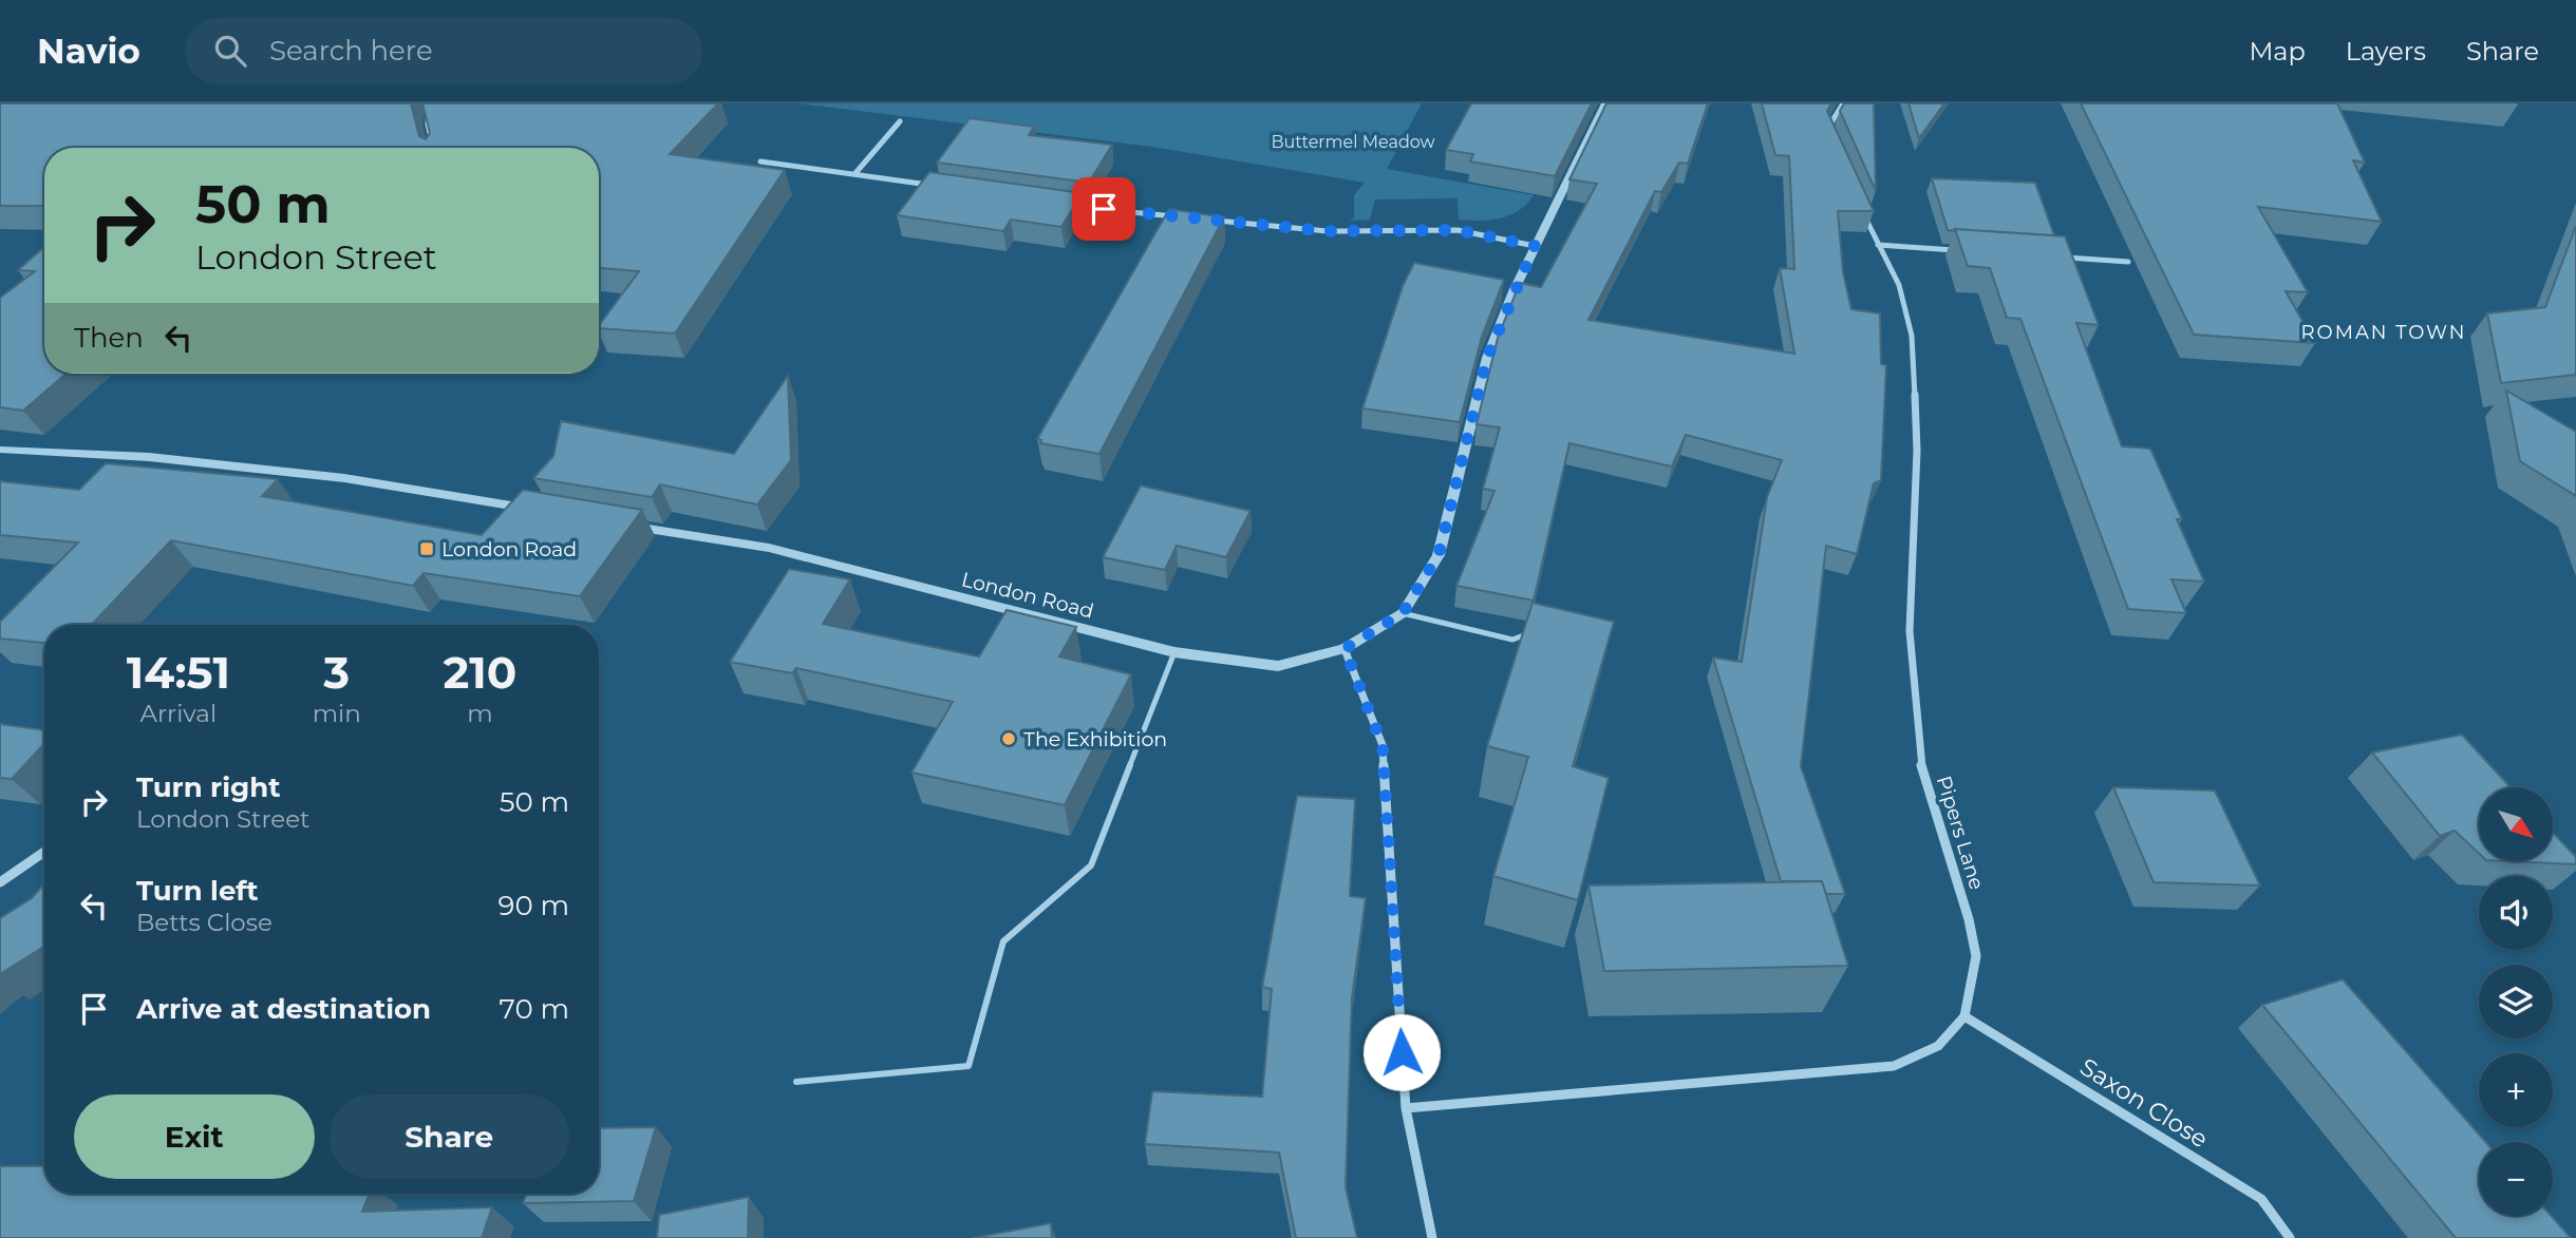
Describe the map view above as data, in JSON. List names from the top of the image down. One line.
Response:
{"streets":{"street":["London Road","Pipers Lane","Saxon Close"]},"crossings":[["Pipers Lane","Saxon Close"]],"districts":["ROMAN TOWN"],"parks":["Buttermel Meadow"],"places":{"transit":["London Road"],"other":["The Exhibition"]},"north":"bottom right","page":{"header":"Navio","search":"Search here","nav":["Map","Layers","Share"],"turn":["50 m","London Street"],"then":"Then","eta":["14:51","Arrival","3","min","210","m"],"list":[{"name":"Turn right","note":"London Street","value":"50 m"},{"name":"Turn left","note":"Betts Close","value":"90 m"},{"name":"Arrive at destination","value":"70 m"}],"map_buttons":["+","−"],"buttons":["Exit","Share"]}}
